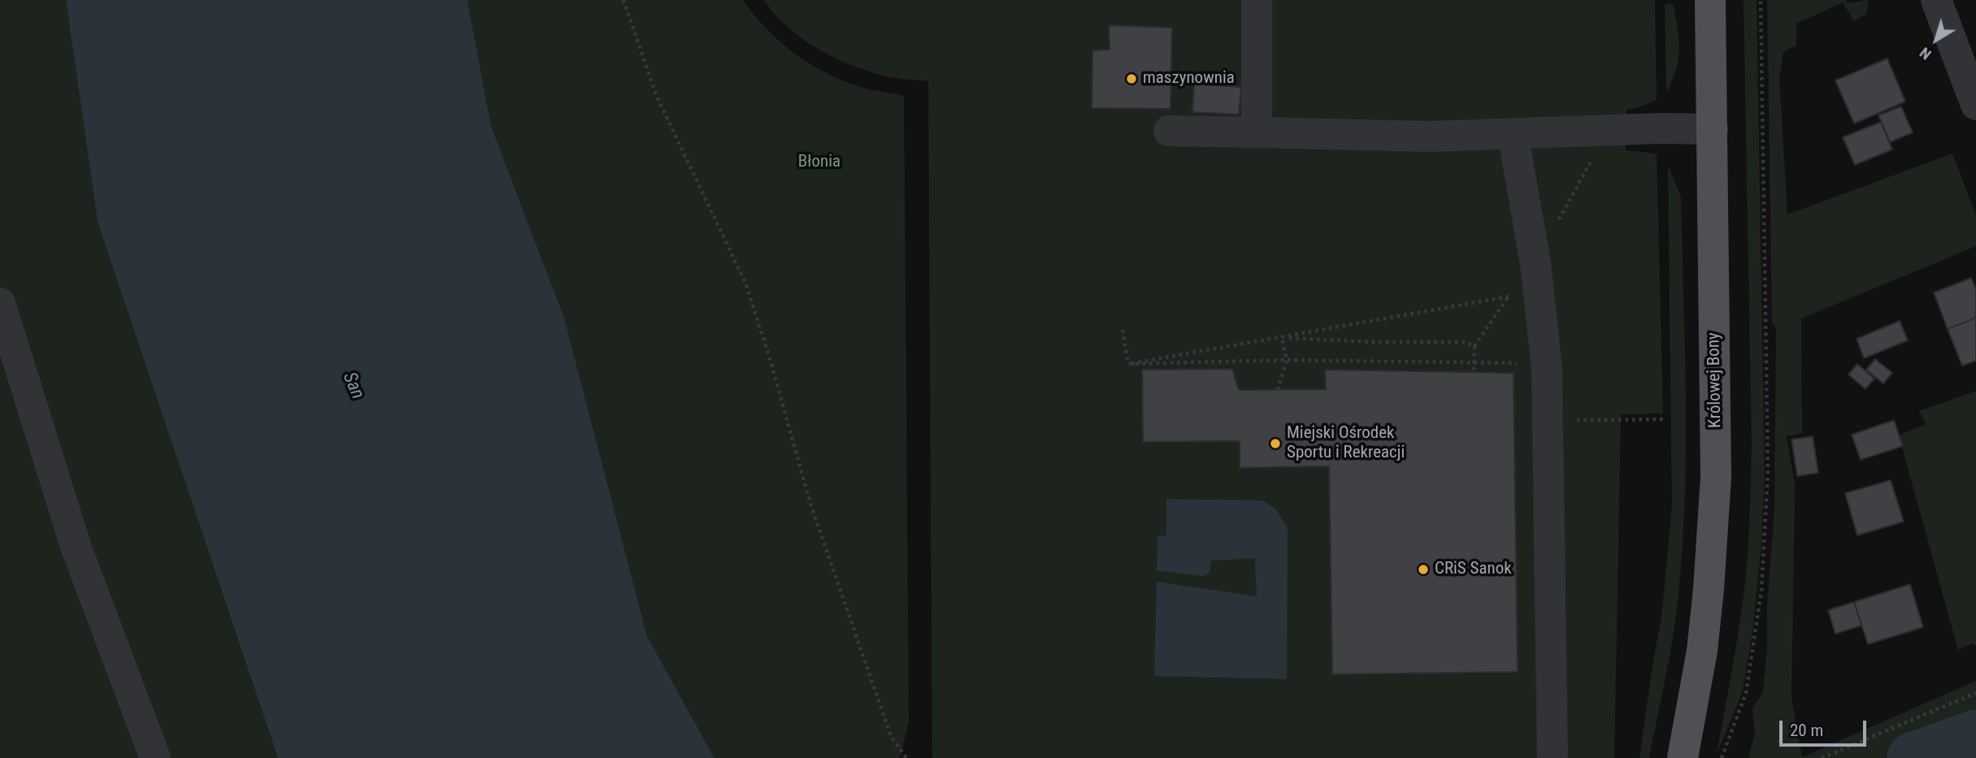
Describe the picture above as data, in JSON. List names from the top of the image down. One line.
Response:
{"streets":{"main road":["Królowej Bony"]},"water":["San"],"parks":["Błonia"],"places":["maszynownia","Miejski Ośrodek Sportu i Rekreacji","CRiS Sanok"],"scale_bar":"20 m","north":"bottom left"}
